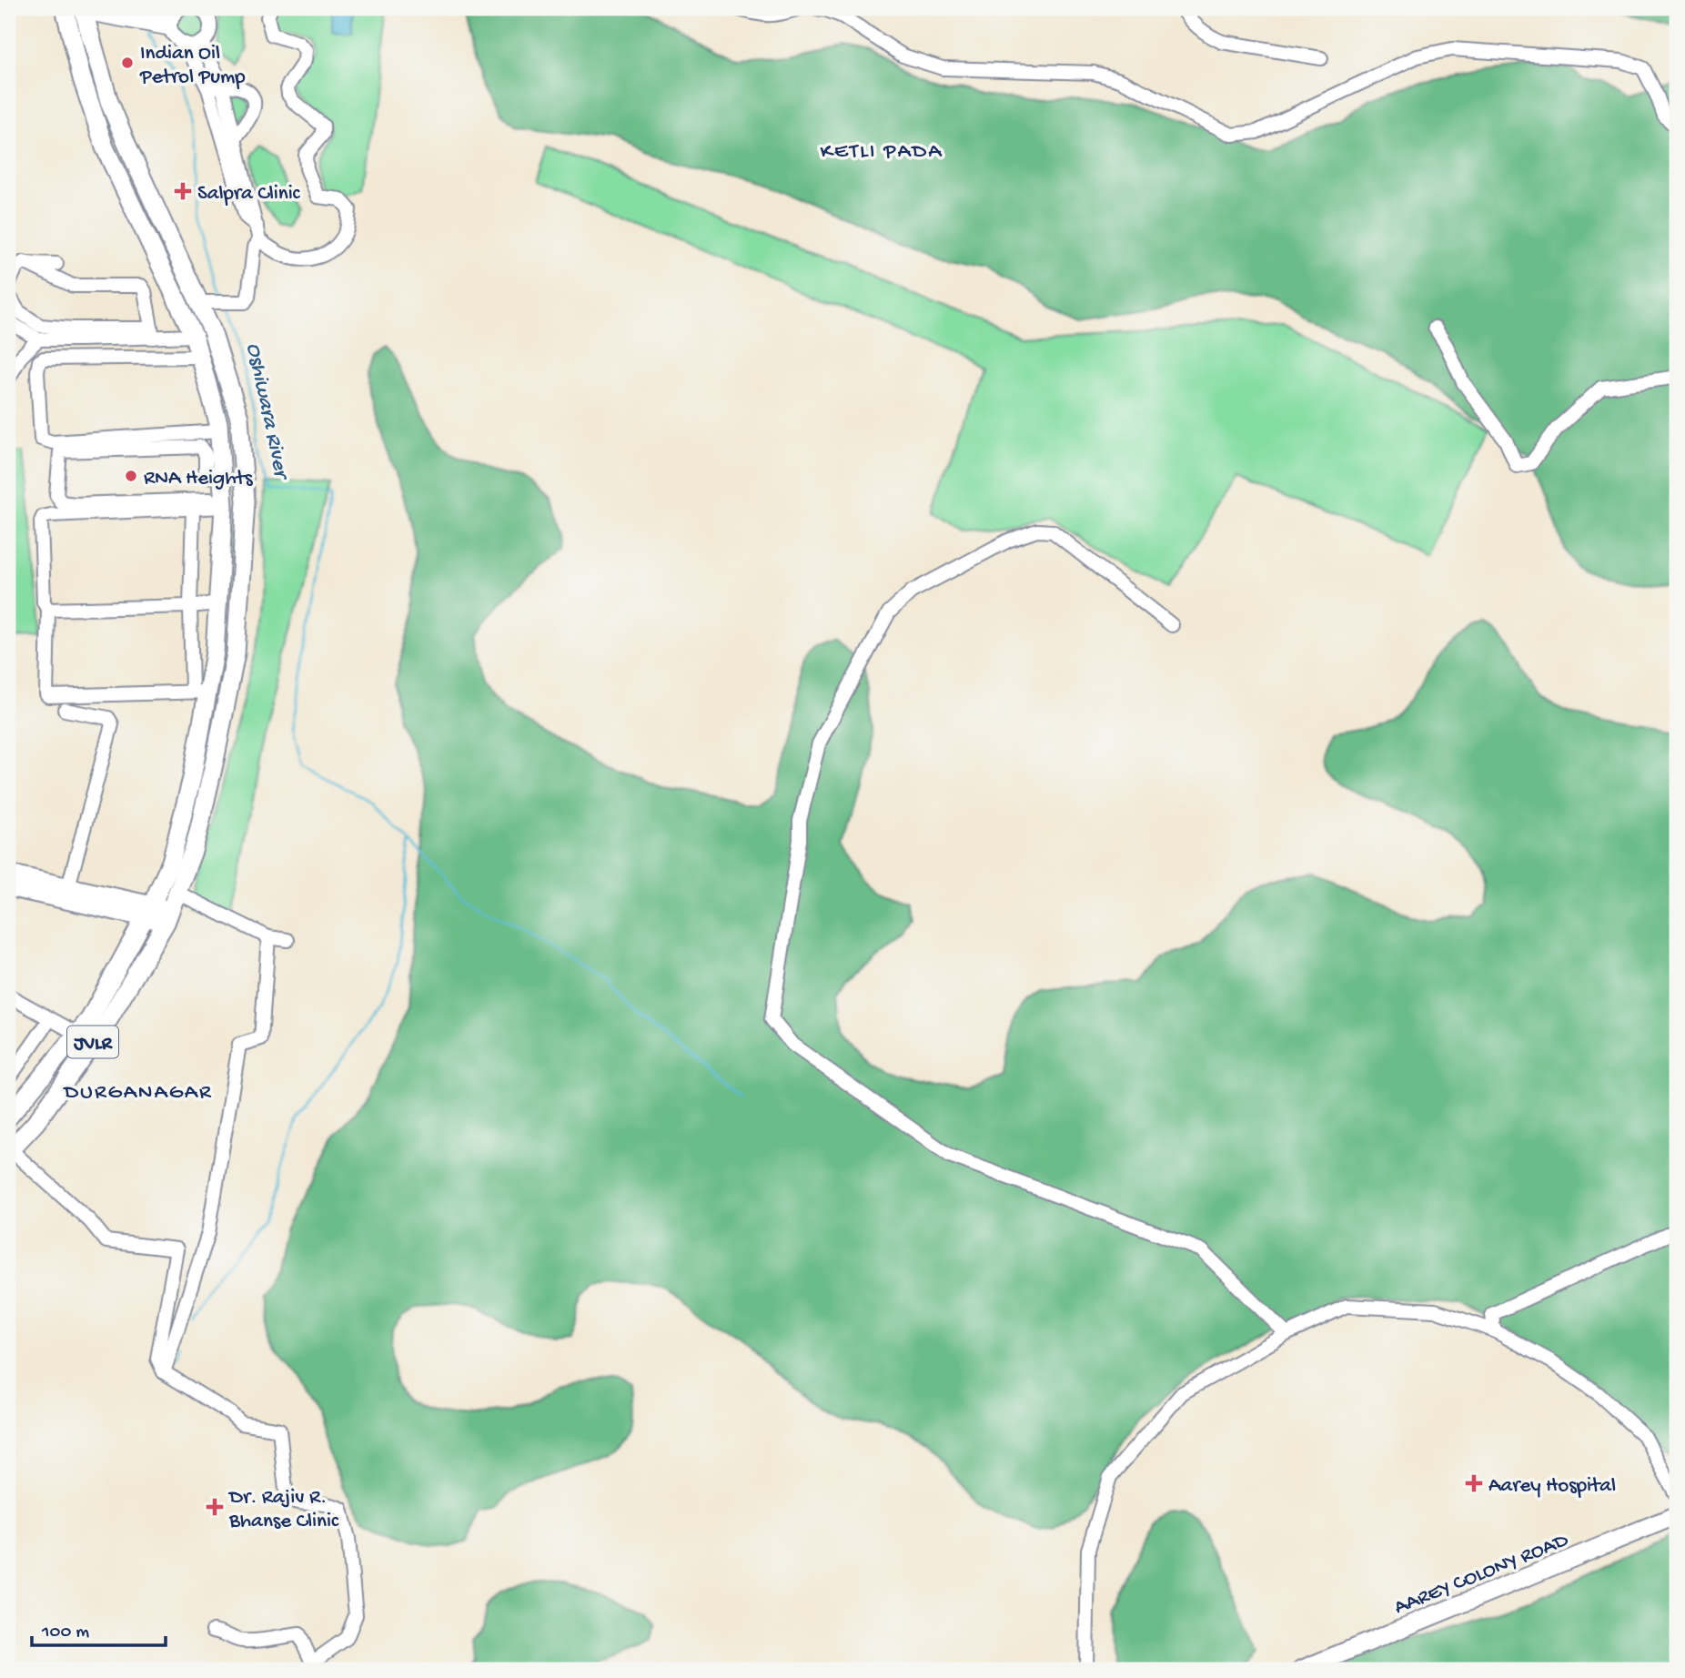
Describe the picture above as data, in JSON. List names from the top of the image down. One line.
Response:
{"streets":{"main road":["JVLR","AAREY COLONY ROAD"]},"districts":["KETLI PADA","DURGANAGAR"],"water":["Oshiwara River"],"places":{"other":["Indian Oil Petrol Pump","RNA Heights"],"health":["Salpra Clinic","Aarey Hospital","Dr. Rajiv R. Bhanse Clinic"]},"scale_bar":"100 m"}
